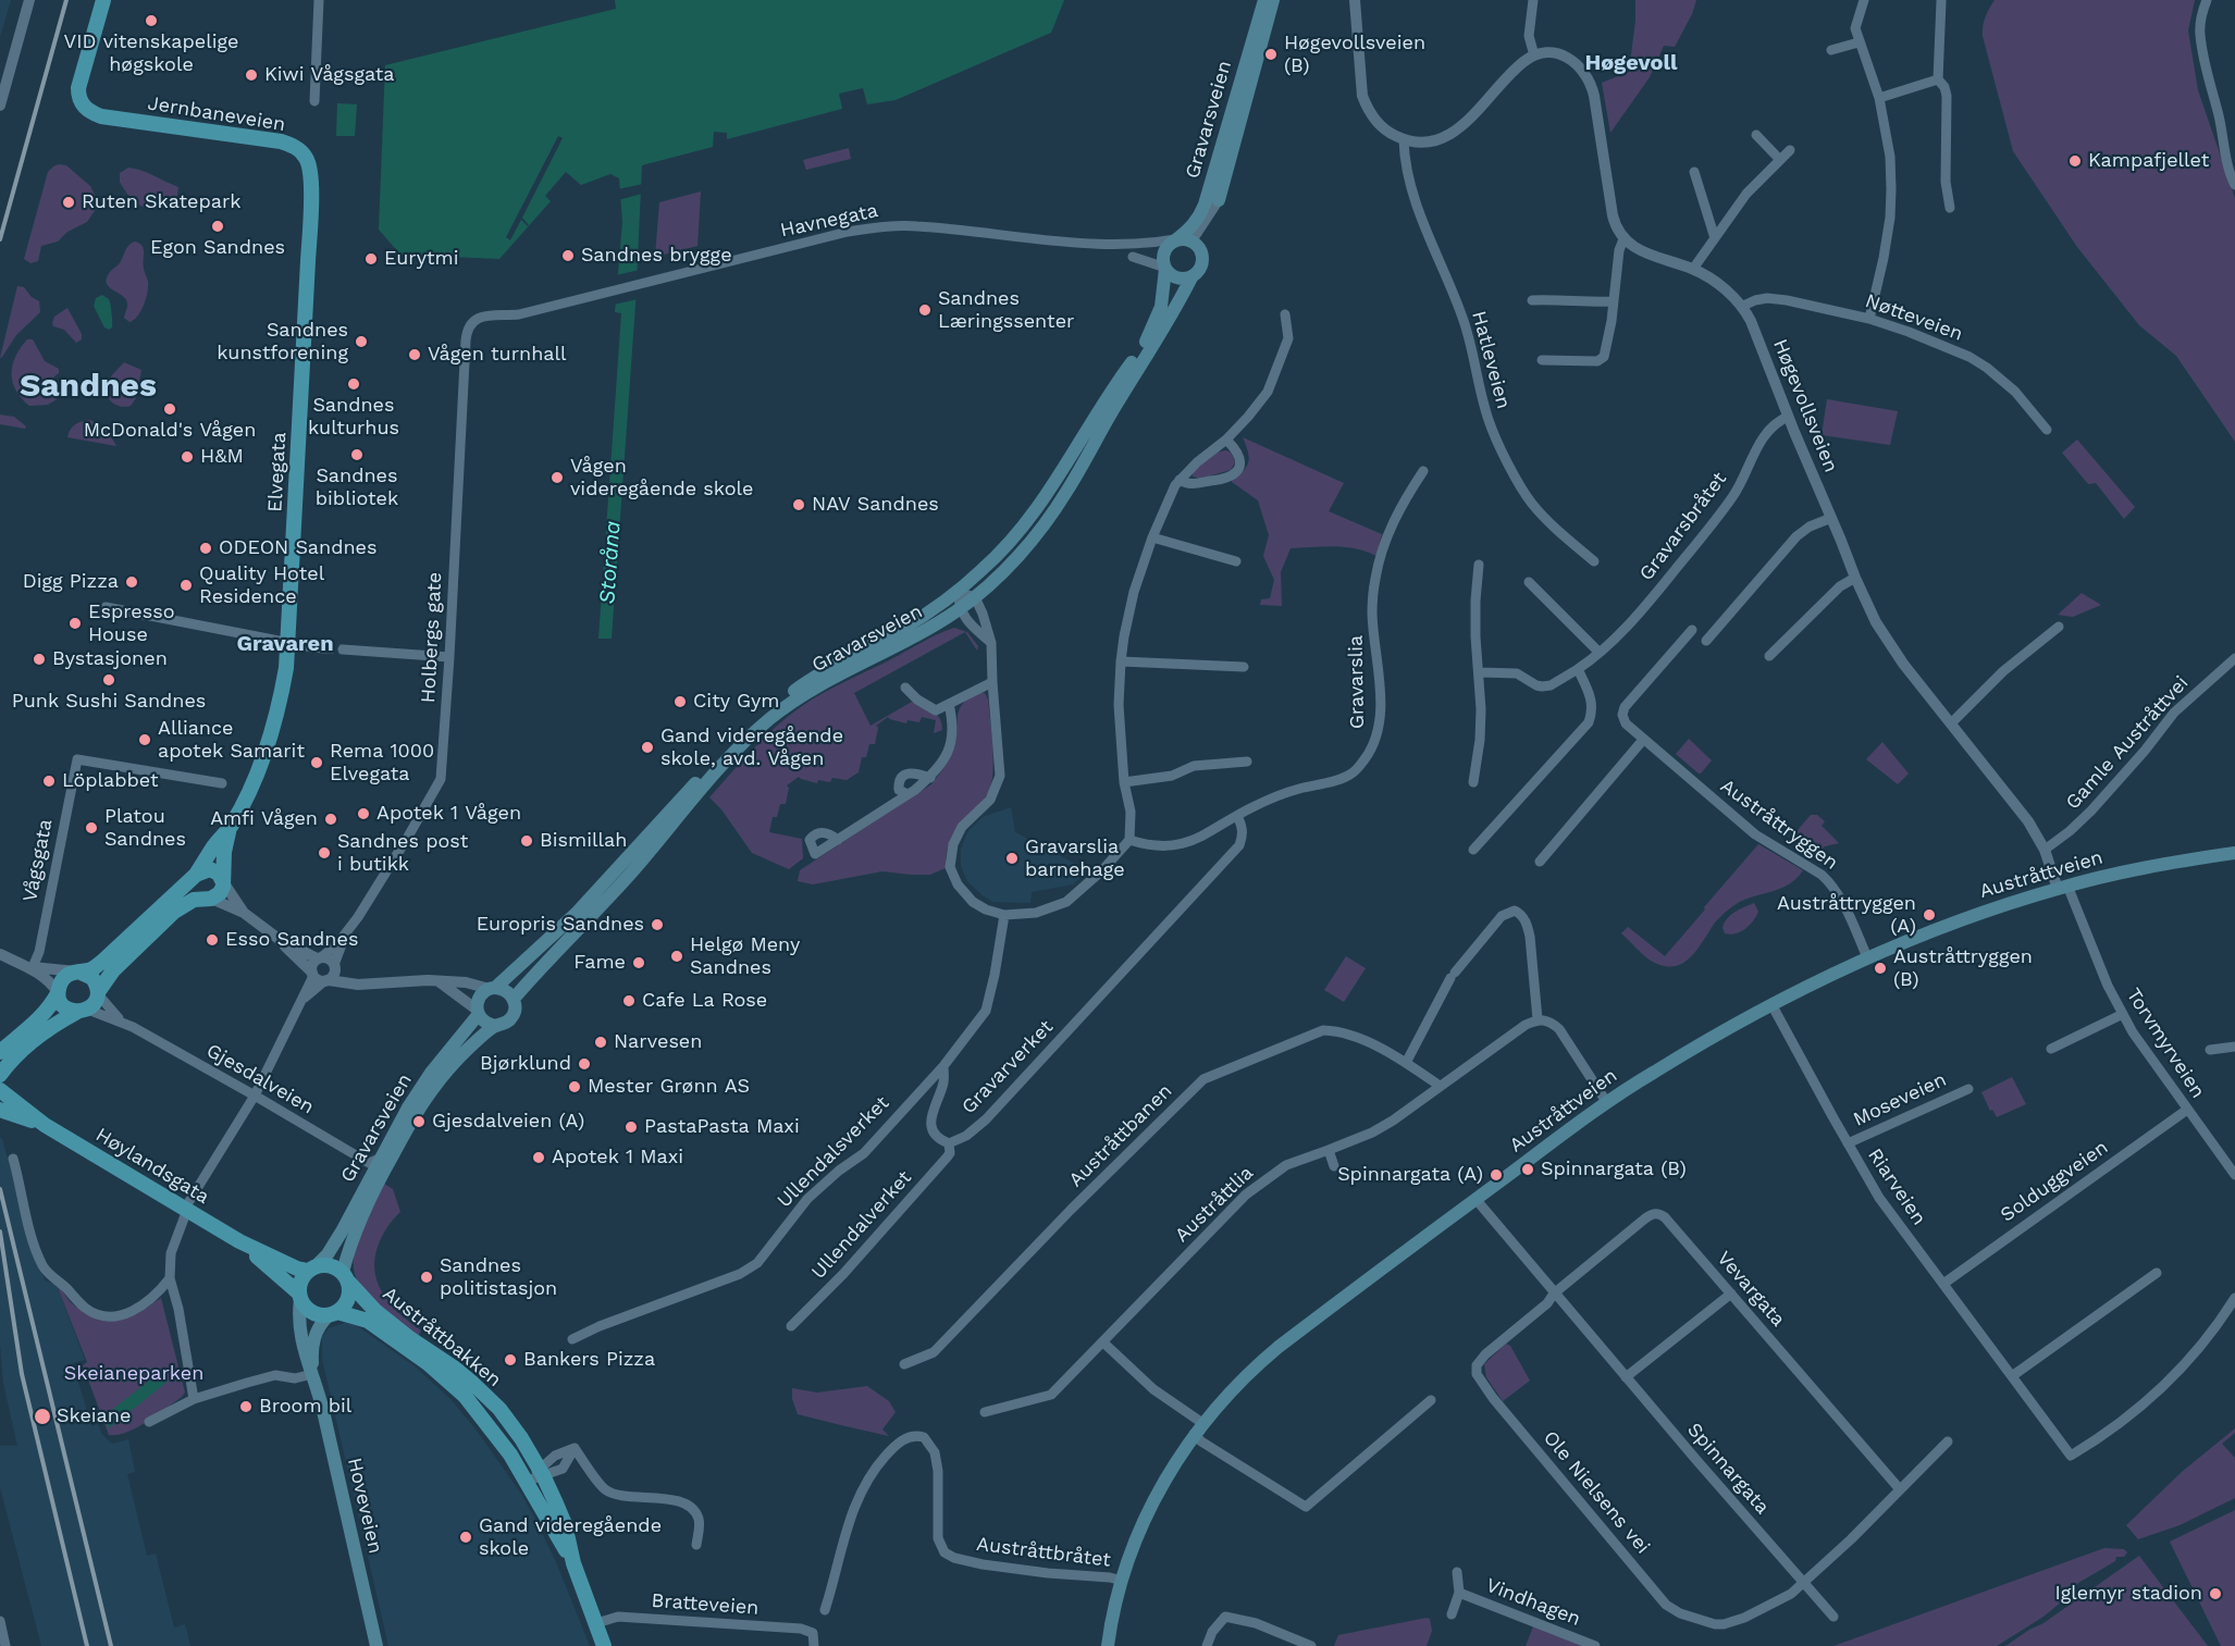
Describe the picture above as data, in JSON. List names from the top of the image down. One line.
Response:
{"streets":{"main road":["Jernbaneveien","Gravarsveien","Elvegata","Austråttveien","Høylandsgata","Austråttbakken","Hoveveien"],"street":["Havnegata","Nøtteveien","Hatleveien","Høgevollsveien","Gravarsbråtet","Holbergs gate","Gravarslia","Gamle Austråttvei","Austråttryggen","Vågsgata","Torvmyrveien","Gravarverket","Gjesdalveien","Moseveien","Austråttbanen","Ullendalsverket","Solduggveien","Riarveien","Austråttlia","Ullendalverket","Vevargata","Spinnargata","Ole Nielsens vei","Austråttbråtet","Vindhagen","Bratteveien"]},"crossings":[["Jernbaneveien","Elvegata"],["Gravarsveien","Havnegata"],["Gravarsveien","Gjesdalveien"],["Gravarsveien","Høylandsgata"],["Gravarsveien","Austråttbakken"],["Gravarsveien","Hoveveien"],["Havnegata","Holbergs gate"],["Nøtteveien","Høgevollsveien"],["Høgevollsveien","Gravarsbråtet"],["Høgevollsveien","Gamle Austråttvei"],["Høgevollsveien","Austråttveien"],["Høgevollsveien","Torvmyrveien"],["Elvegata","Gjesdalveien"],["Gravarslia","Gravarverket"],["Austråttryggen","Austråttveien"],["Austråttveien","Torvmyrveien"],["Austråttveien","Riarveien"],["Austråttveien","Spinnargata"],["Austråttveien","Austråttbråtet"],["Torvmyrveien","Solduggveien"],["Gravarverket","Ullendalsverket"],["Gravarverket","Ullendalverket"],["Moseveien","Riarveien"],["Austråttbanen","Austråttlia"],["Høylandsgata","Austråttbakken"],["Høylandsgata","Hoveveien"],["Solduggveien","Riarveien"],["Vevargata","Spinnargata"],["Vevargata","Ole Nielsens vei"],["Austråttbakken","Hoveveien"],["Austråttbakken","Bratteveien"],["Spinnargata","Ole Nielsens vei"]],"districts":["Høgevoll","Sandnes","Gravaren"],"water":["Storåna"],"parks":["Skeianeparken"],"places":["VID vitenskapelige høgskole","Høgevollsveien (B)","Kiwi Vågsgata","Kampafjellet","Ruten Skatepark","Egon Sandnes","Sandnes brygge","Eurytmi","Sandnes Læringssenter","Sandnes kunstforening","Vågen turnhall","Sandnes kulturhus","McDonald's Vågen","Sandnes bibliotek","H&M","Vågen videregående skole","NAV Sandnes","ODEON Sandnes","Digg Pizza","Quality Hotel Residence","Espresso House","Bystasjonen","Punk Sushi Sandnes","City Gym","Alliance apotek Samarit","Gand videregående skole, avd. Vågen","Rema 1000 Elvegata","Löplabbet","Apotek 1 Vågen","Amfi Vågen","Platou Sandnes","Bismillah","Sandnes post i butikk","Gravarslia barnehage","Austråttryggen (A)","Europris Sandnes","Esso Sandnes","Helgø Meny Sandnes","Fame","Austråttryggen (B)","Cafe La Rose","Narvesen","Bjørklund","Mester Grønn AS","Gjesdalveien (A)","PastaPasta Maxi","Apotek 1 Maxi","Spinnargata (B)","Spinnargata (A)","Sandnes politistasjon","Bankers Pizza","Broom bil","Skeiane","Gand videregående skole","Iglemyr stadion"]}
